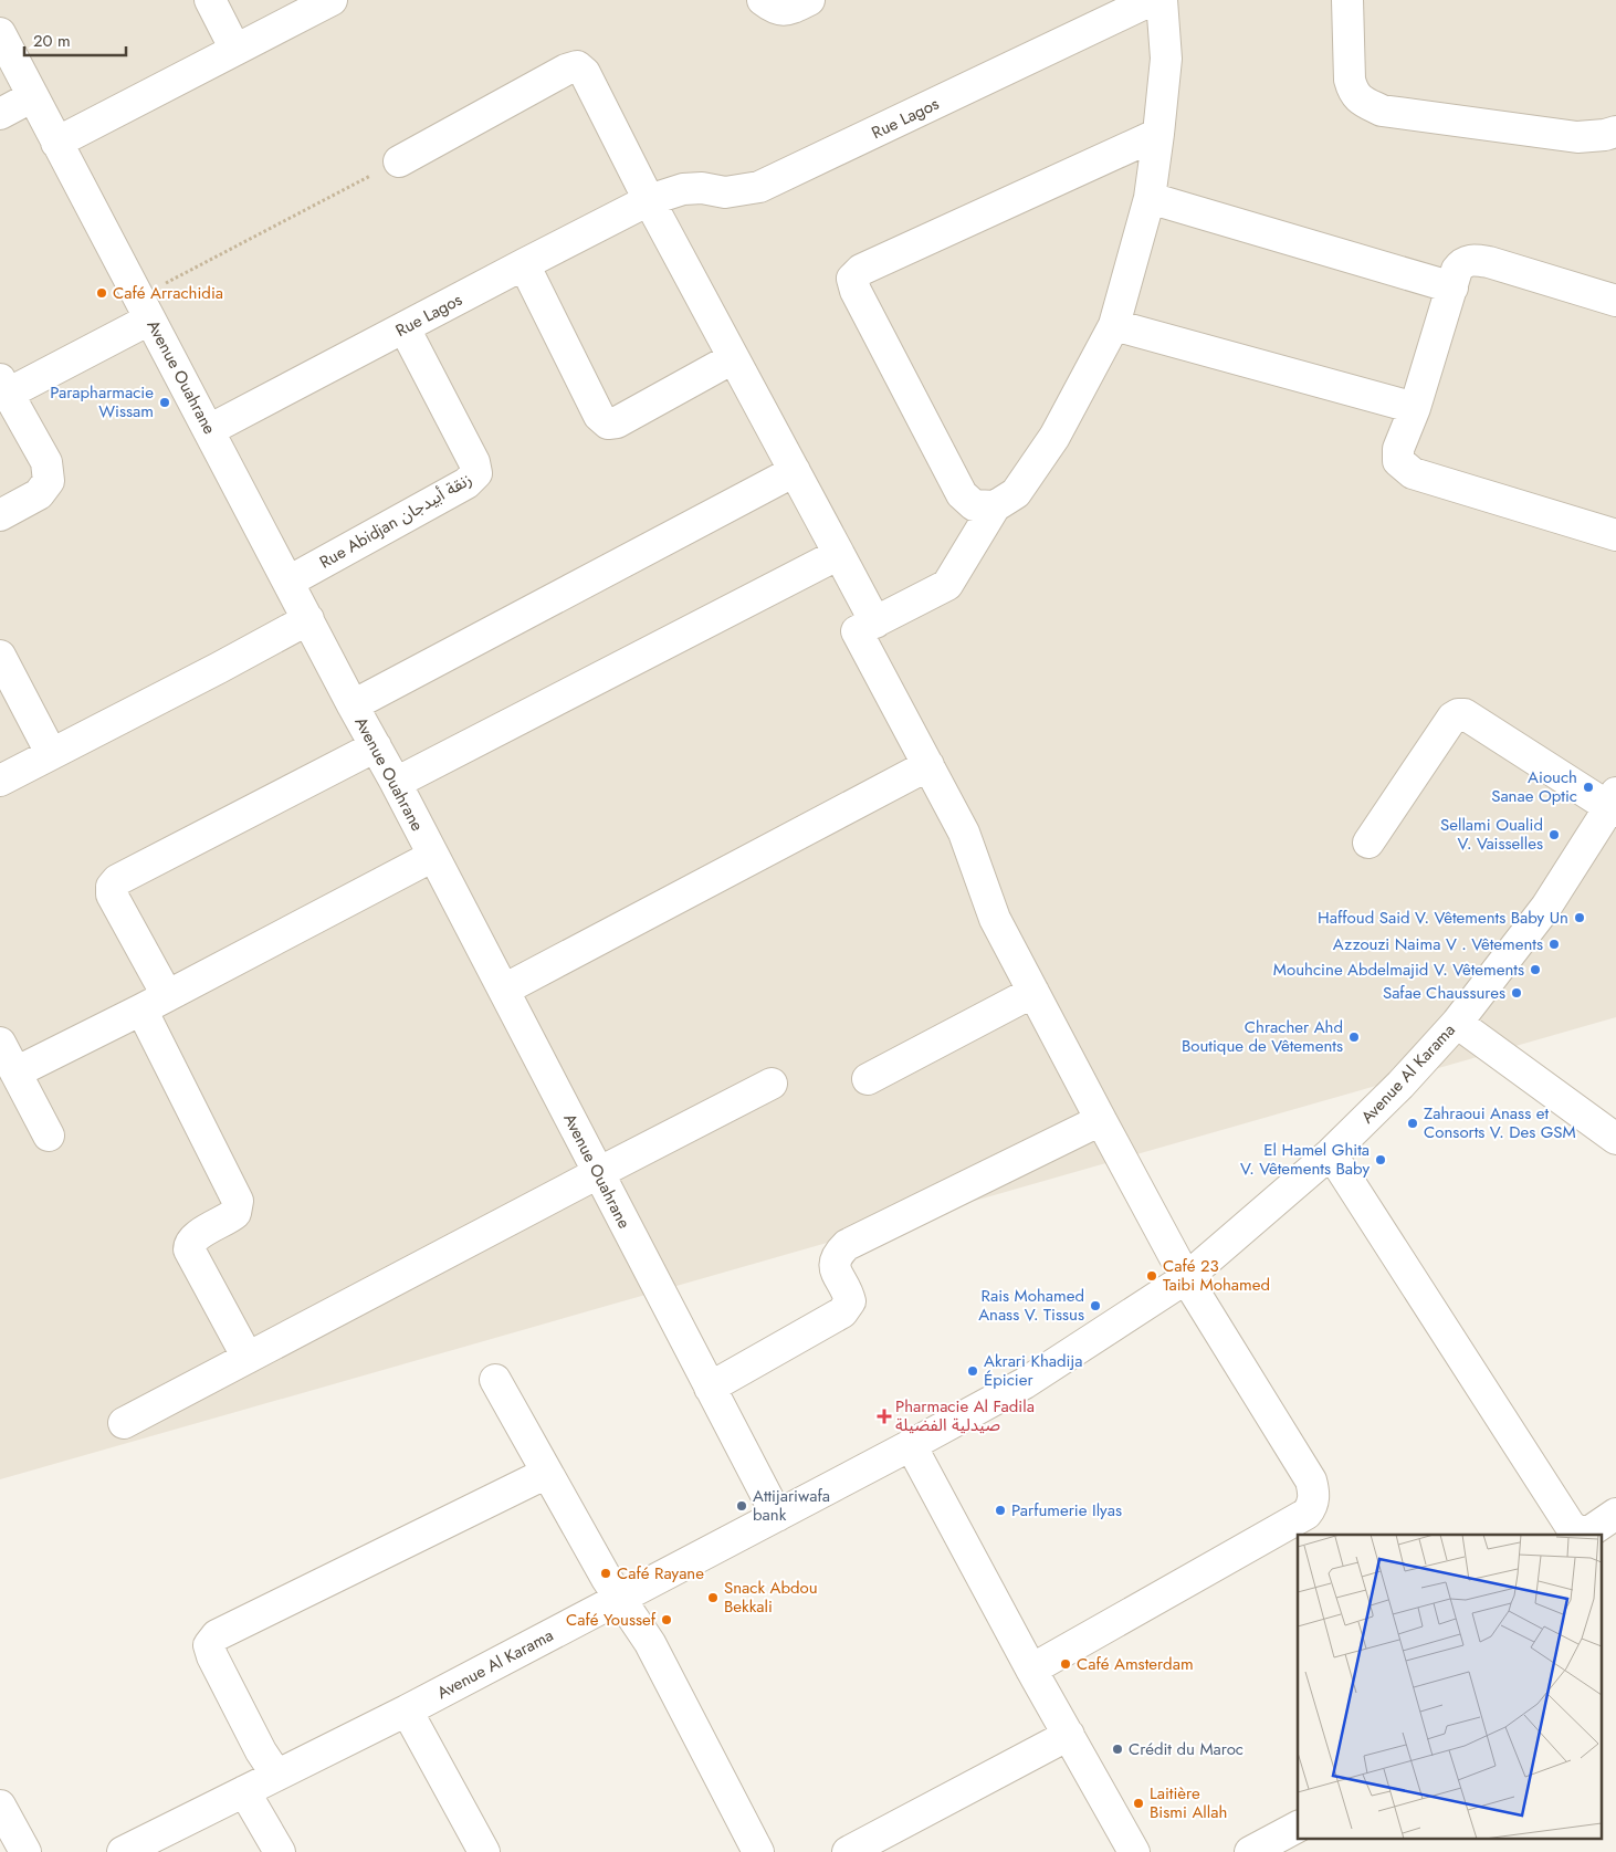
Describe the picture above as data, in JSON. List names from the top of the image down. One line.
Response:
{"streets":{"street":["Rue Lagos","Avenue Ouahrane","Rue Abidjan زنقة أبيدجان","Avenue Al Karama"]},"crossings":[["Rue Lagos","Avenue Ouahrane"],["Rue Lagos","Rue Abidjan زنقة أبيدجان"],["Avenue Ouahrane","Rue Abidjan زنقة أبيدجان"],["Avenue Ouahrane","Avenue Al Karama"]],"places":{"other":["Café Arrachidia","Parapharmacie Wissam","Aiouch Sanae Optic","Sellami Oualid V. Vaisselles","Haffoud Said V. Vêtements Baby Un","Azzouzi Naima V . Vêtements","Mouhcine Abdelmajid V. Vêtements","Safae Chaussures","Chracher Ahd Boutique de Vêtements","Zahraoui Anass et Consorts V. Des GSM","El Hamel Ghita V. Vêtements Baby","Café 23 Taibi Mohamed","Rais Mohamed Anass V. Tissus","Akrari Khadija Épicier","Attijariwafa bank","Parfumerie Ilyas","Café Rayane","Snack Abdou Bekkali","Café Youssef","Café Amsterdam","Crédit du Maroc","Laitière Bismi Allah"],"health":["Pharmacie Al Fadila صيدلية الفضيلة"]},"scale_bar":"20 m"}
